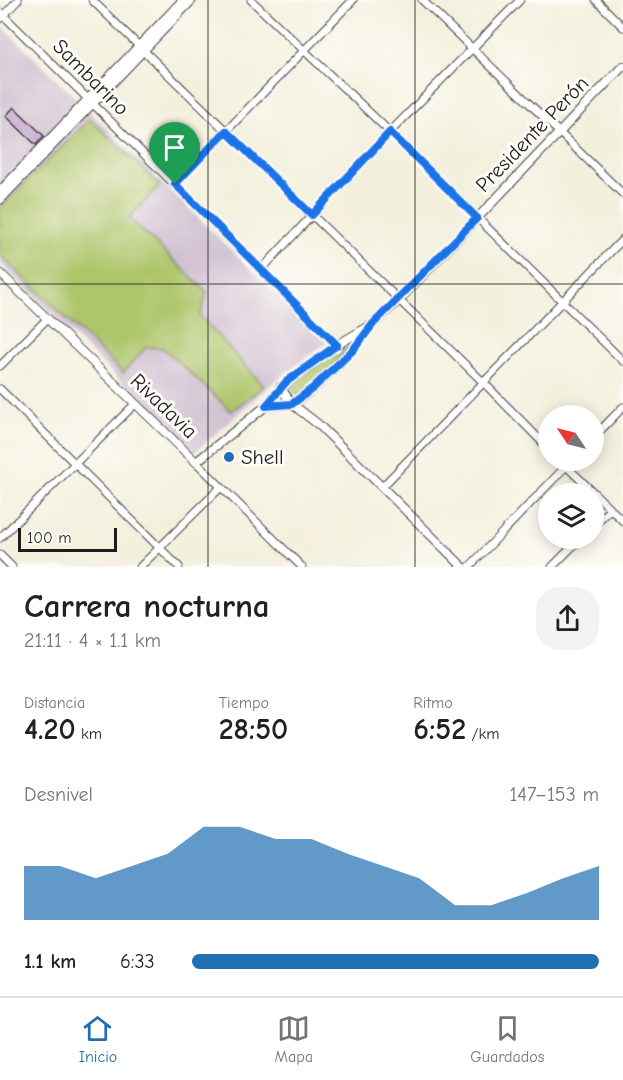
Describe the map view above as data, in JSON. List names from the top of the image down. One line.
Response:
{"streets":{"street":["Sambarino","Presidente Perón","Rivadavia"]},"crossings":[["Sambarino","Presidente Perón"],["Presidente Perón","Rivadavia"]],"places":["Shell"],"scale_bar":"100 m","north":"top left","page":{"scale":"100 m","heading":["Carrera nocturna","21:11 · 4 × 1.1 km"],"stats":[["Distancia","4.20 km"],["Tiempo","28:50"],["Ritmo","6:52 /km"]],"chart":["Desnivel","147–153 m"],"list":[{"name":"1.1 km","note":"6:33"}],"tabs":["Inicio","Mapa","Guardados"]}}
